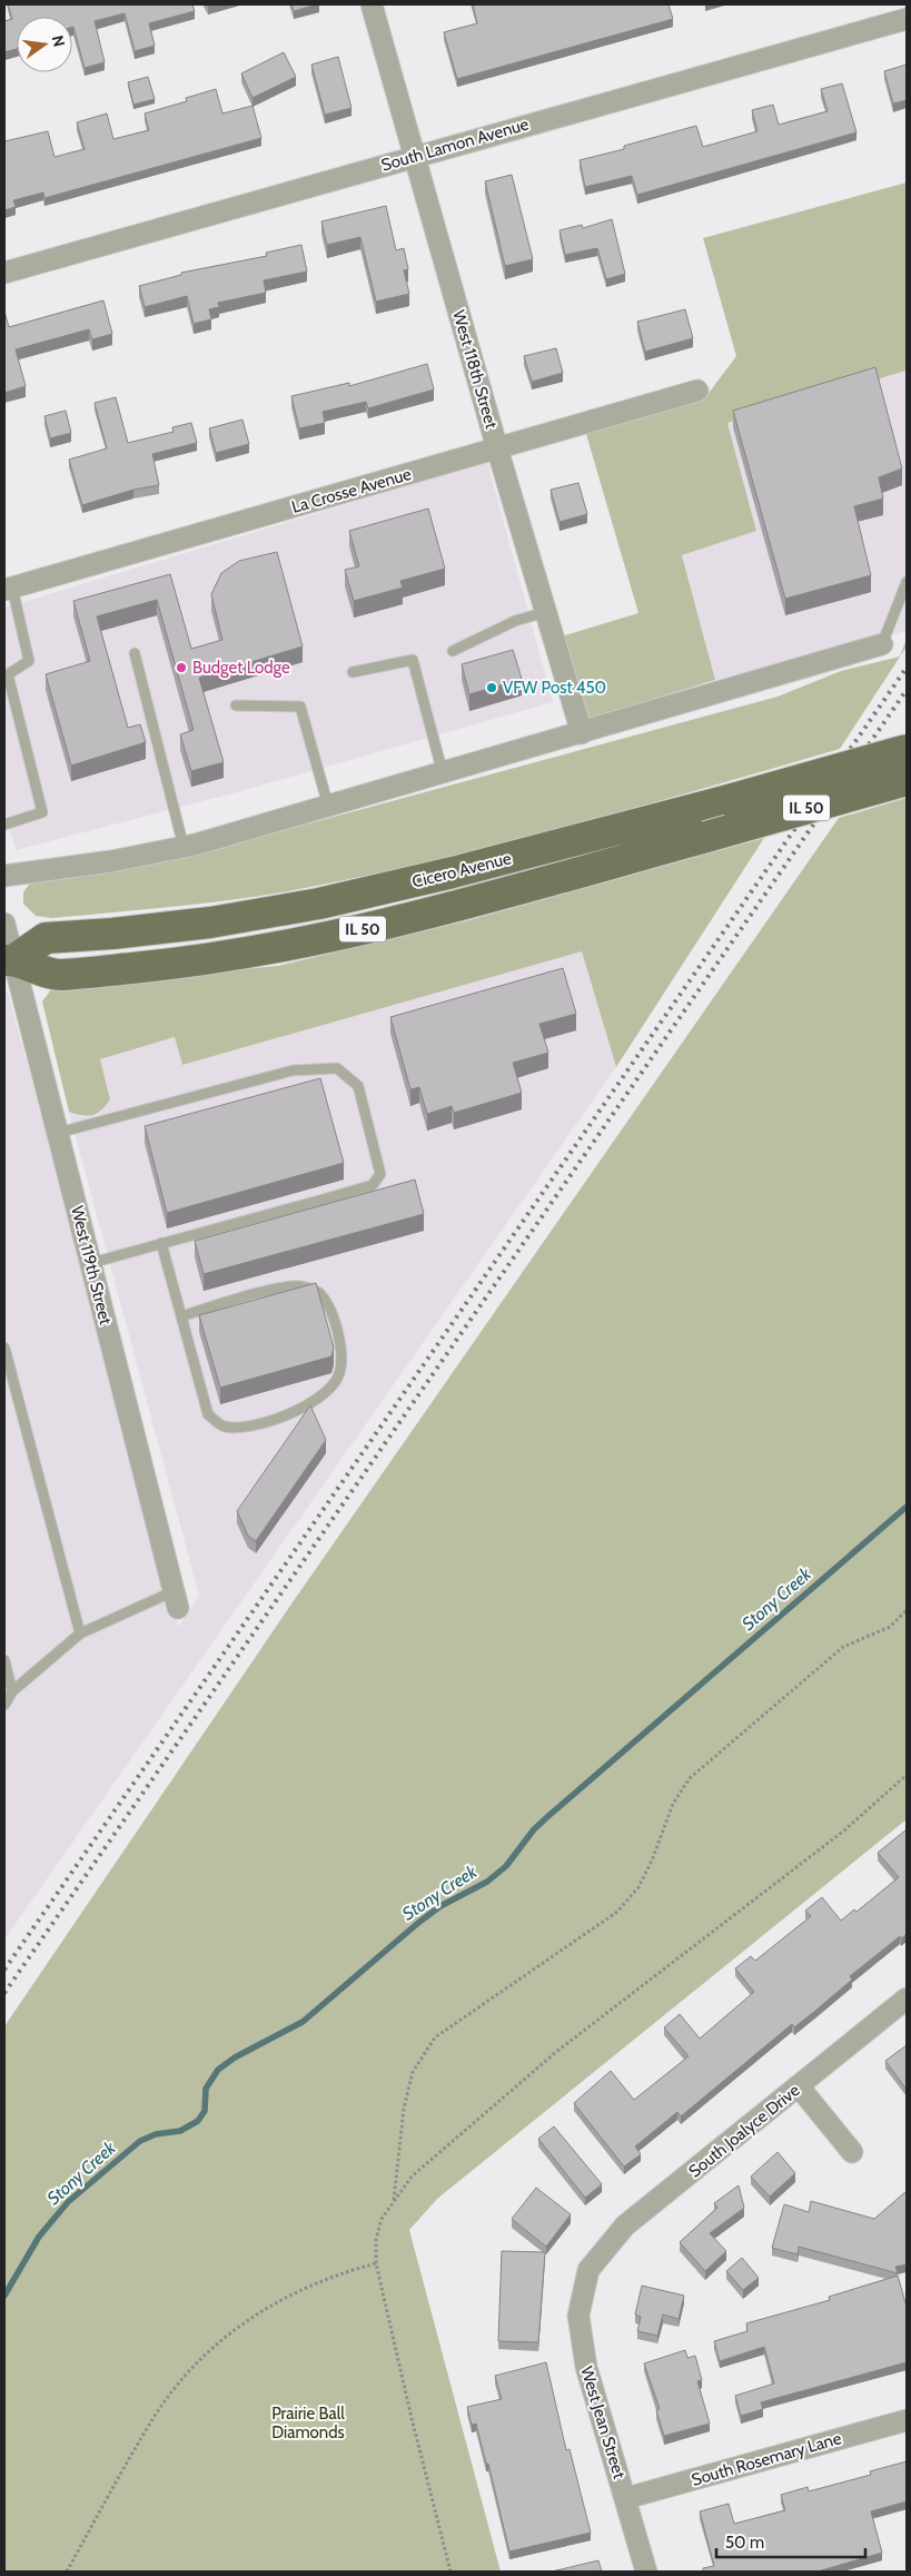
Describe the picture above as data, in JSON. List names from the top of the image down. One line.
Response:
{"streets":{"main road":["IL 50","Cicero Avenue"],"street":["South Lamon Avenue","West 118th Street","La Crosse Avenue","West 119th Street","South Joalyce Drive","West Jean Street","South Rosemary Lane"]},"crossings":[["South Lamon Avenue","West 118th Street"],["West 118th Street","La Crosse Avenue"],["Cicero Avenue","West 119th Street"],["South Joalyce Drive","West Jean Street"],["West Jean Street","South Rosemary Lane"]],"water":["Stony Creek"],"parks":["Prairie Ball Diamonds"],"places":["Budget Lodge","VFW Post 450"],"scale_bar":"50 m","north":"right"}
